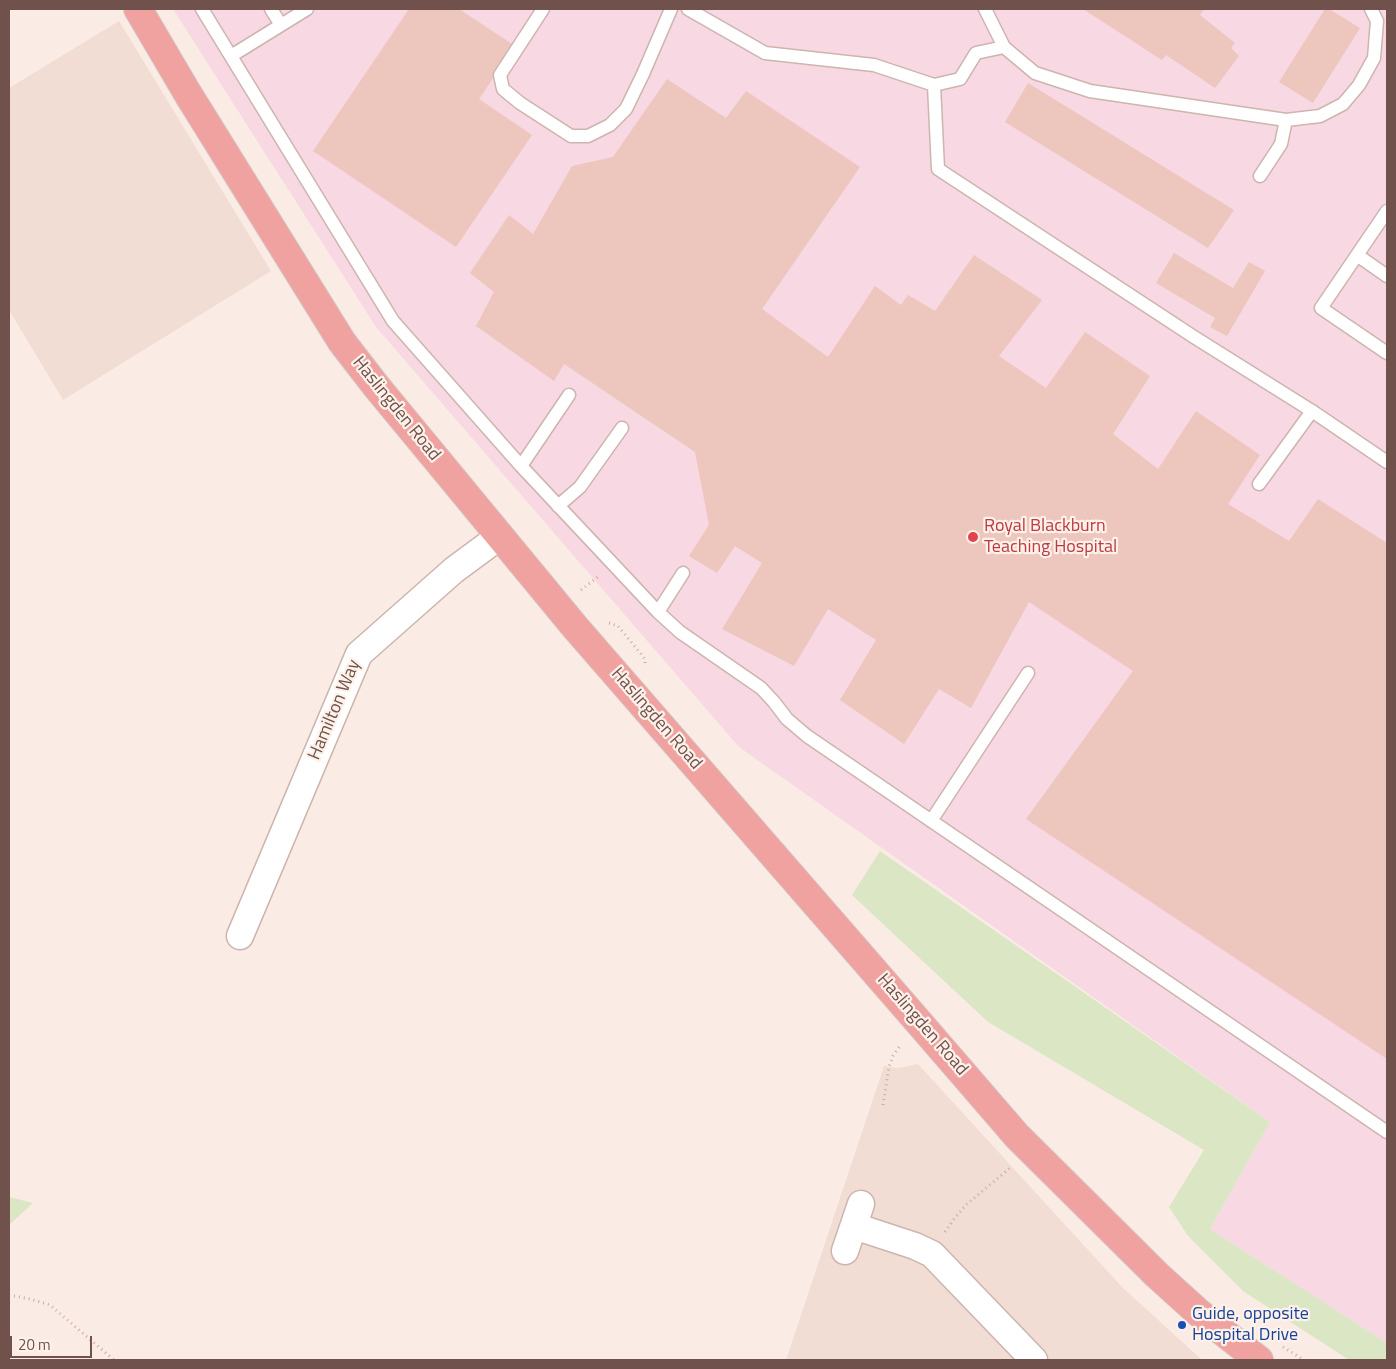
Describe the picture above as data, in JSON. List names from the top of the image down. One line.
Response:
{"streets":{"highway":["Haslingden Road"],"street":["Hamilton Way"]},"crossings":[["Haslingden Road","Hamilton Way"]],"places":["Royal Blackburn Teaching Hospital","Guide, opposite Hospital Drive"],"scale_bar":"20 m"}
